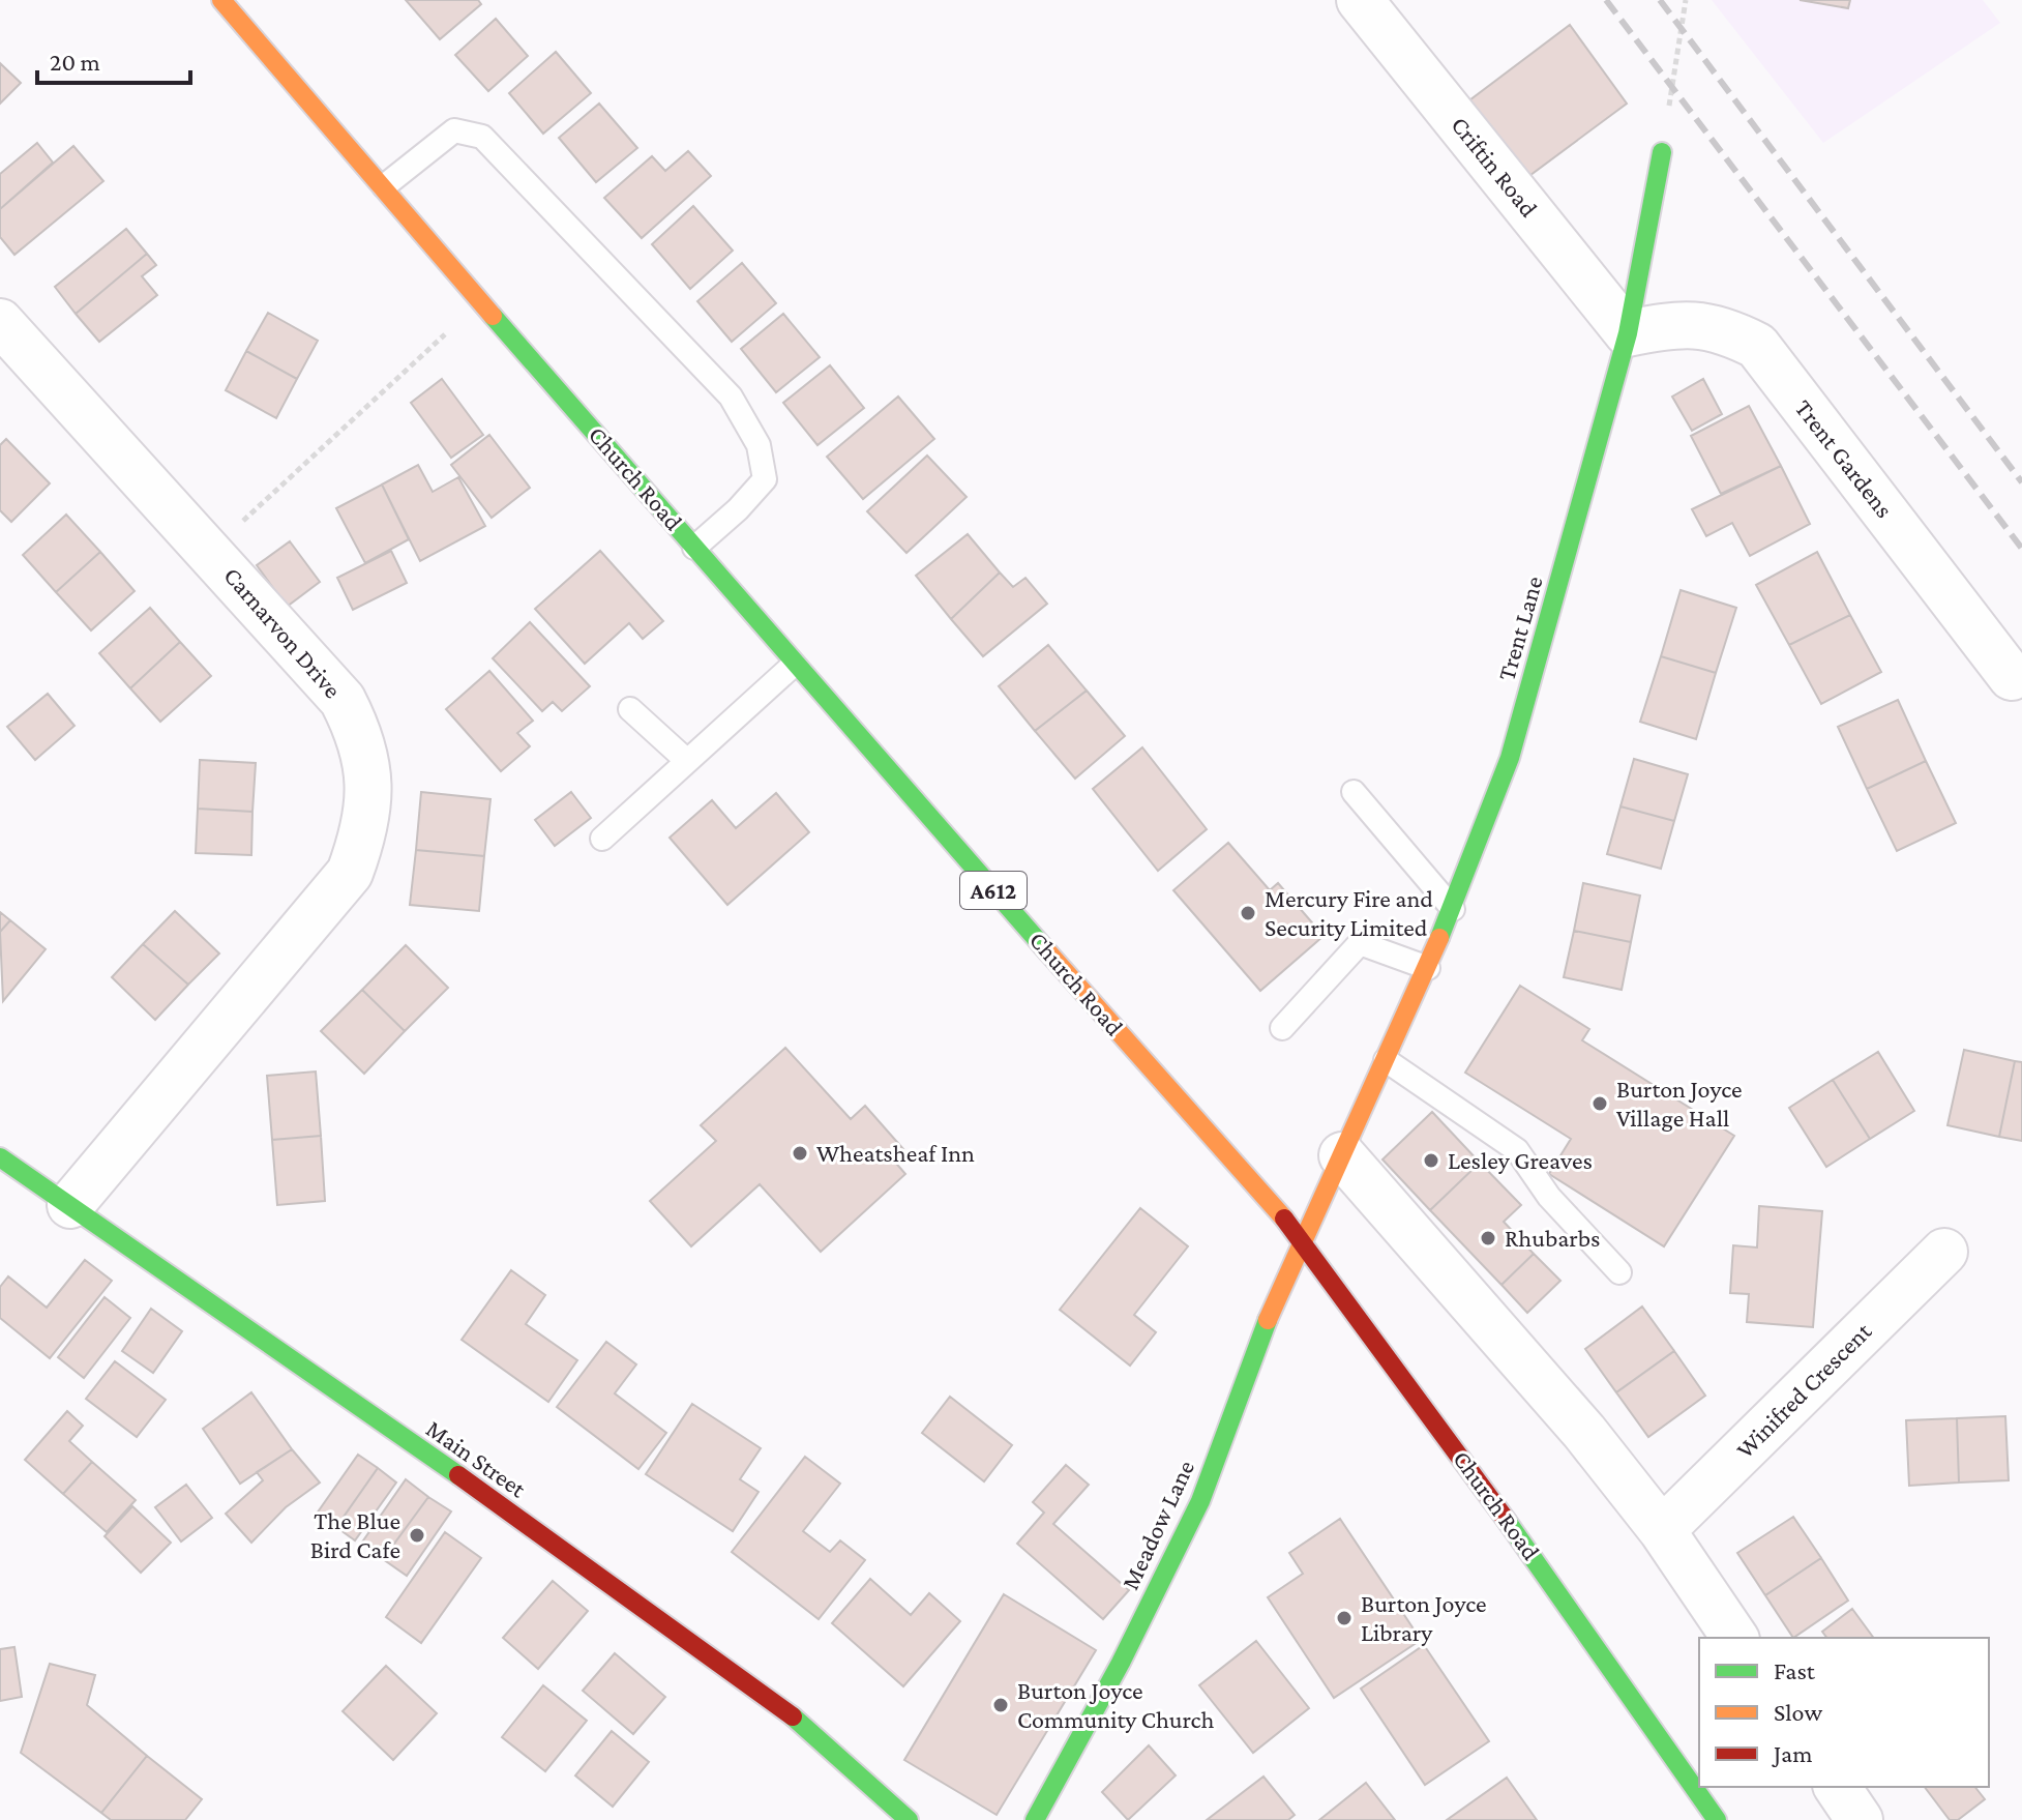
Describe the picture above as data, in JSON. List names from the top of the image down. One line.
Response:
{"streets":{"street":["Criftin Road","Trent Gardens","Church Road","Trent Lane","Carnarvon Drive","A612","Winifred Crescent","Main Street","Meadow Lane"]},"crossings":[["Criftin Road","Trent Gardens"],["Criftin Road","Trent Lane"],["Trent Gardens","Trent Lane"],["Church Road","Trent Lane"],["Church Road","Meadow Lane"],["Trent Lane","Meadow Lane"],["Carnarvon Drive","Main Street"]],"places":["Mercury Fire and Security Limited","Burton Joyce Village Hall","Wheatsheaf Inn","Lesley Greaves","Rhubarbs","The Blue Bird Cafe","Burton Joyce Library","Burton Joyce Community Church"],"legend":["Fast","Slow","Jam"],"scale_bar":"20 m"}
